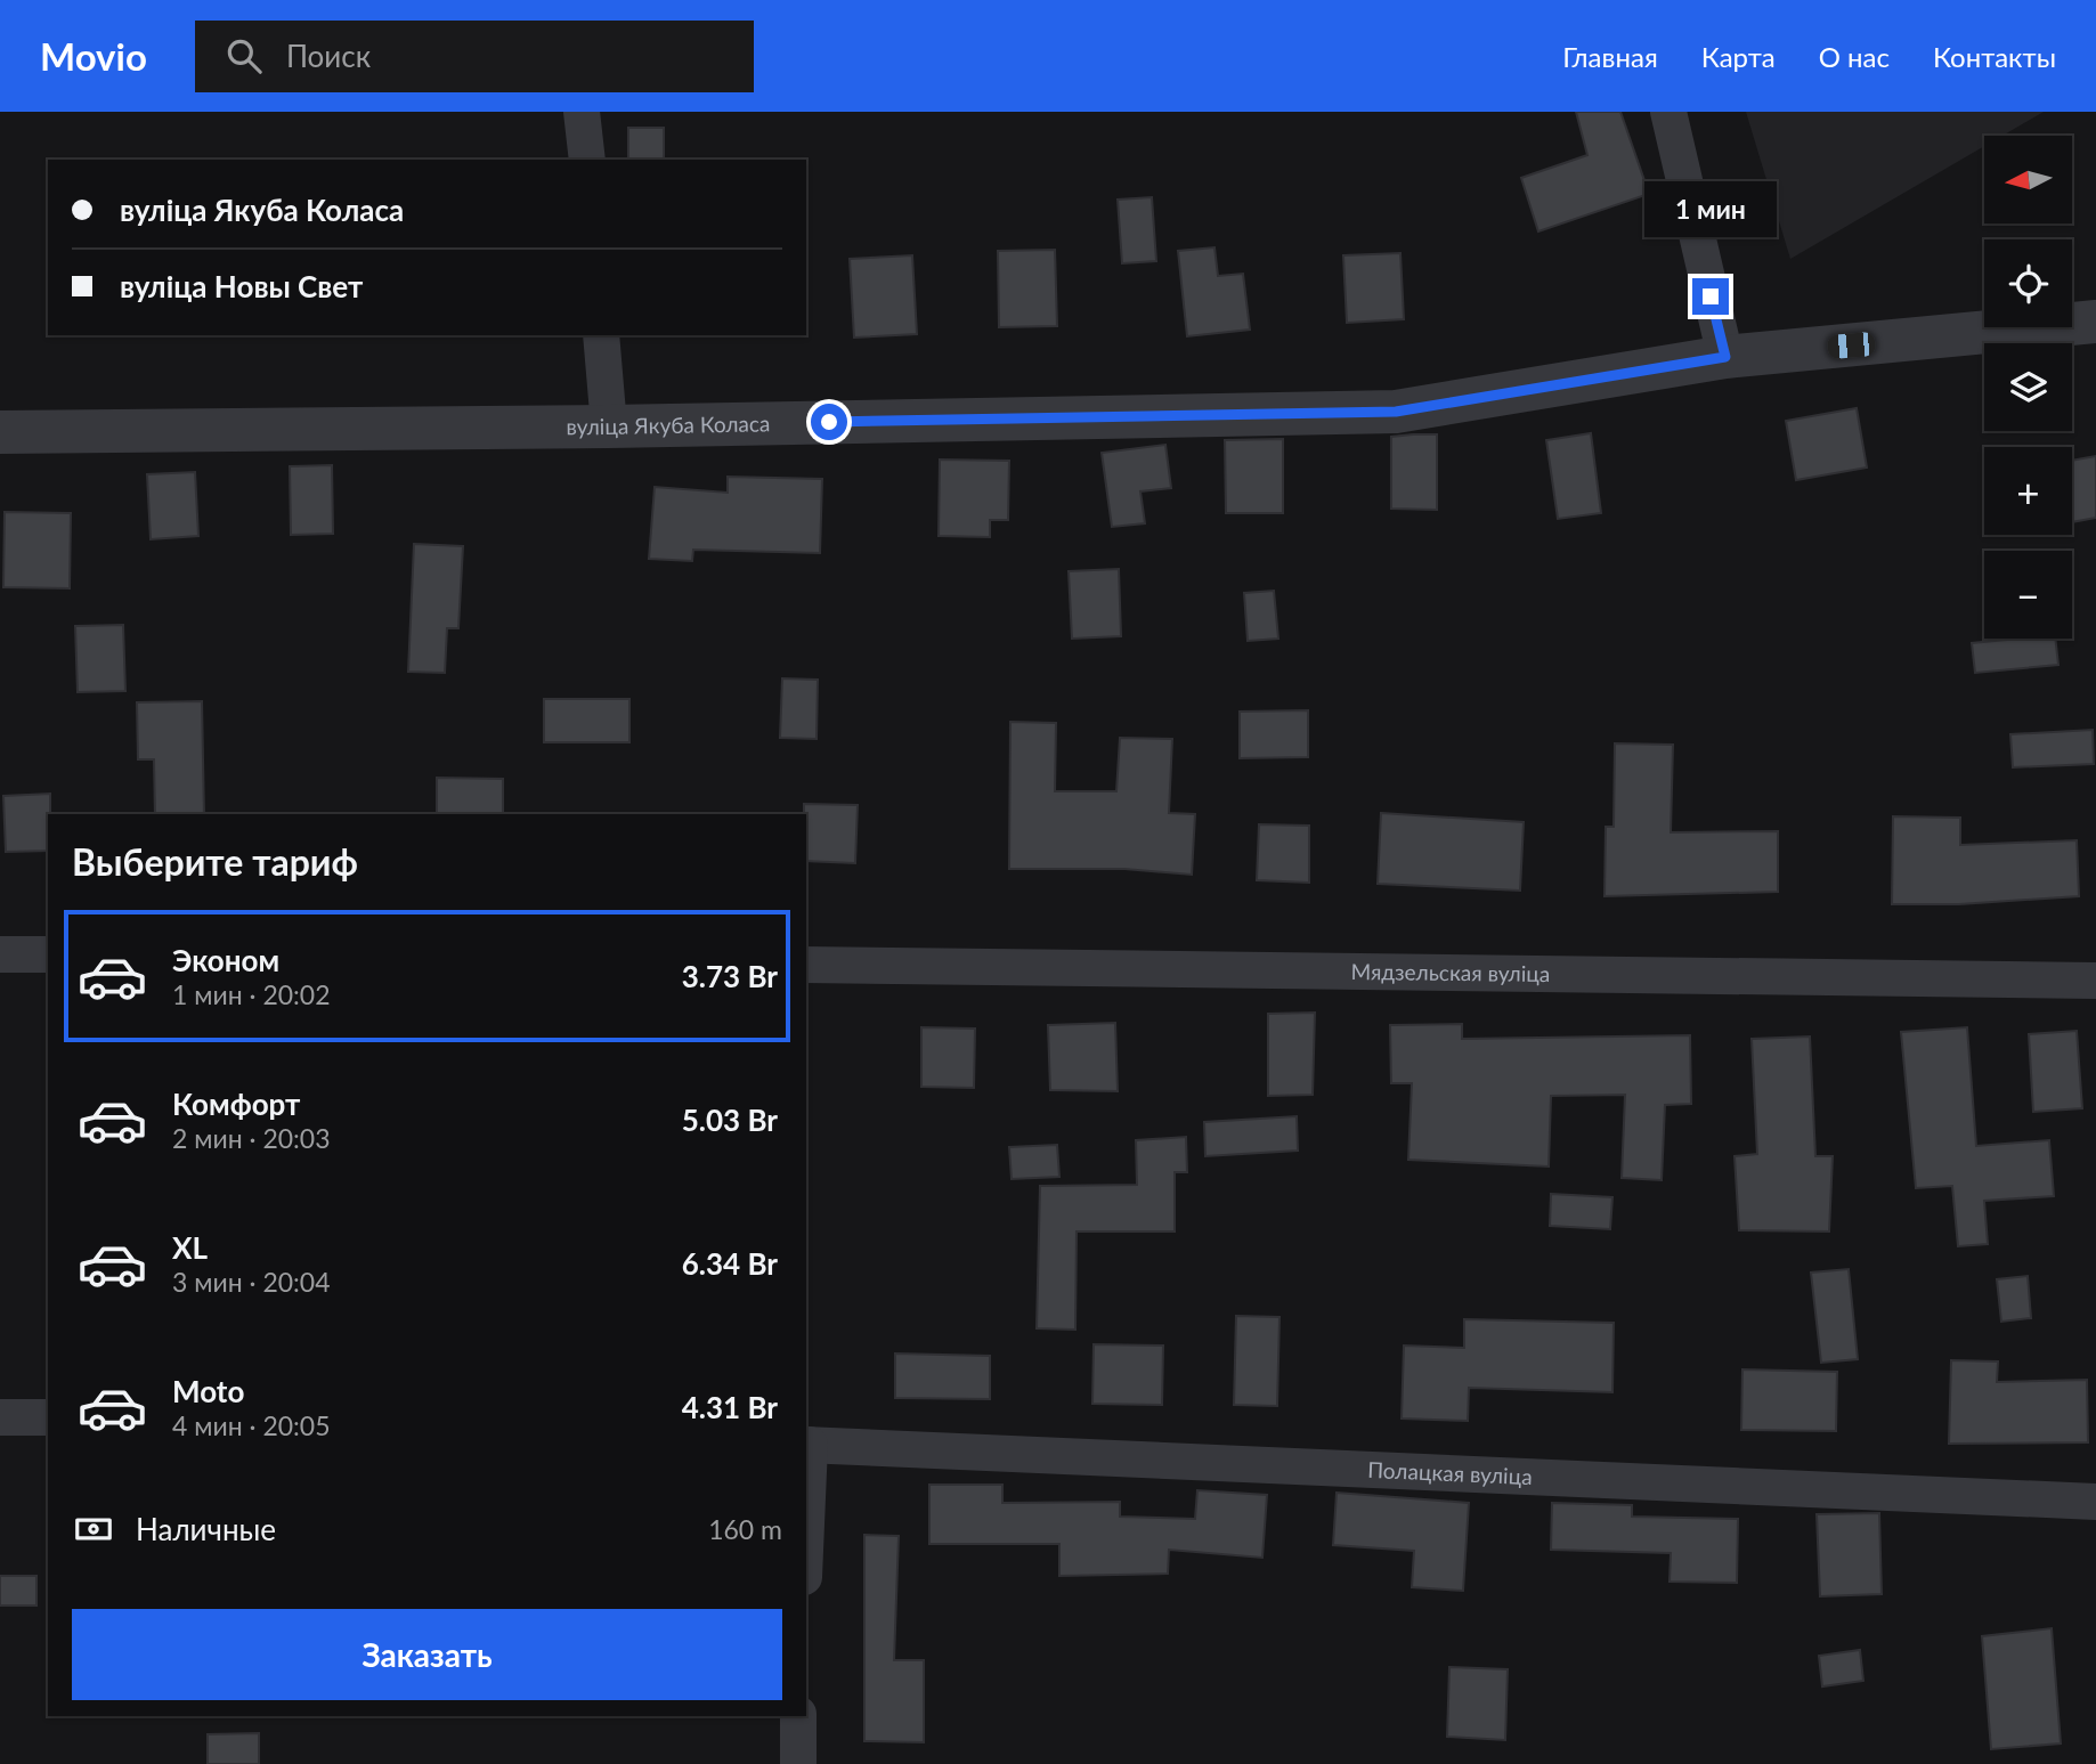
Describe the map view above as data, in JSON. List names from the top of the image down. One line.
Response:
{"streets":{"street":["вуліца Якуба Коласа","Мядзельская вуліца","Полацкая вуліца"]},"north":"left","page":{"header":"Movio","search":"Поиск","nav":["Главная","Карта","О нас","Контакты"],"map_buttons":["+","−"],"banner":["вуліца Якуба Коласа","вуліца Новы Свет"],"bubble":"1 мин","heading":"Выберите тариф","list":[{"name":"Эконом","note":"1 мин · 20:02","value":"3.73 Br"},{"name":"Комфорт","note":"2 мин · 20:03","value":"5.03 Br"},{"name":"XL","note":"3 мин · 20:04","value":"6.34 Br"},{"name":"Moto","note":"4 мин · 20:05","value":"4.31 Br"}],"pay":["Наличные","160 m"],"buttons":"Заказать"}}
